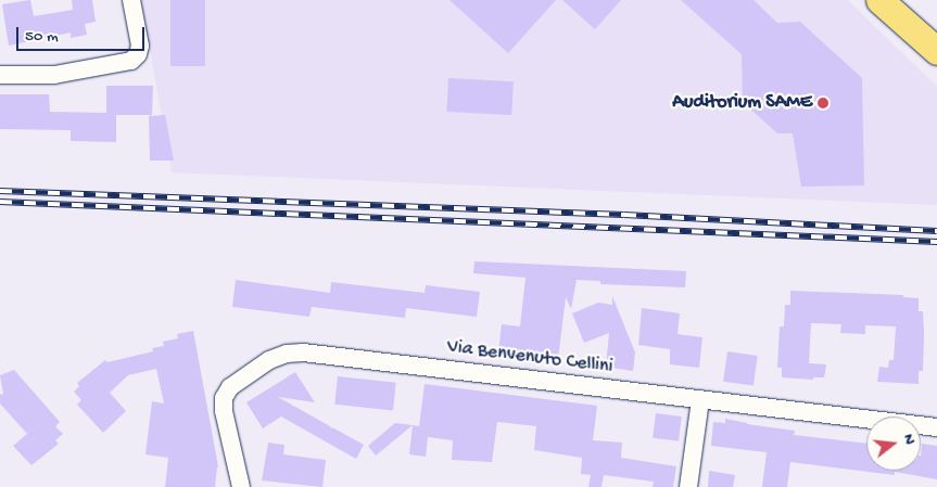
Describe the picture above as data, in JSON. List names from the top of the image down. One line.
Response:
{"streets":{"street":["Via Benvenuto Cellini"]},"places":["Auditorium SAME"],"scale_bar":"50 m","north":"right"}
